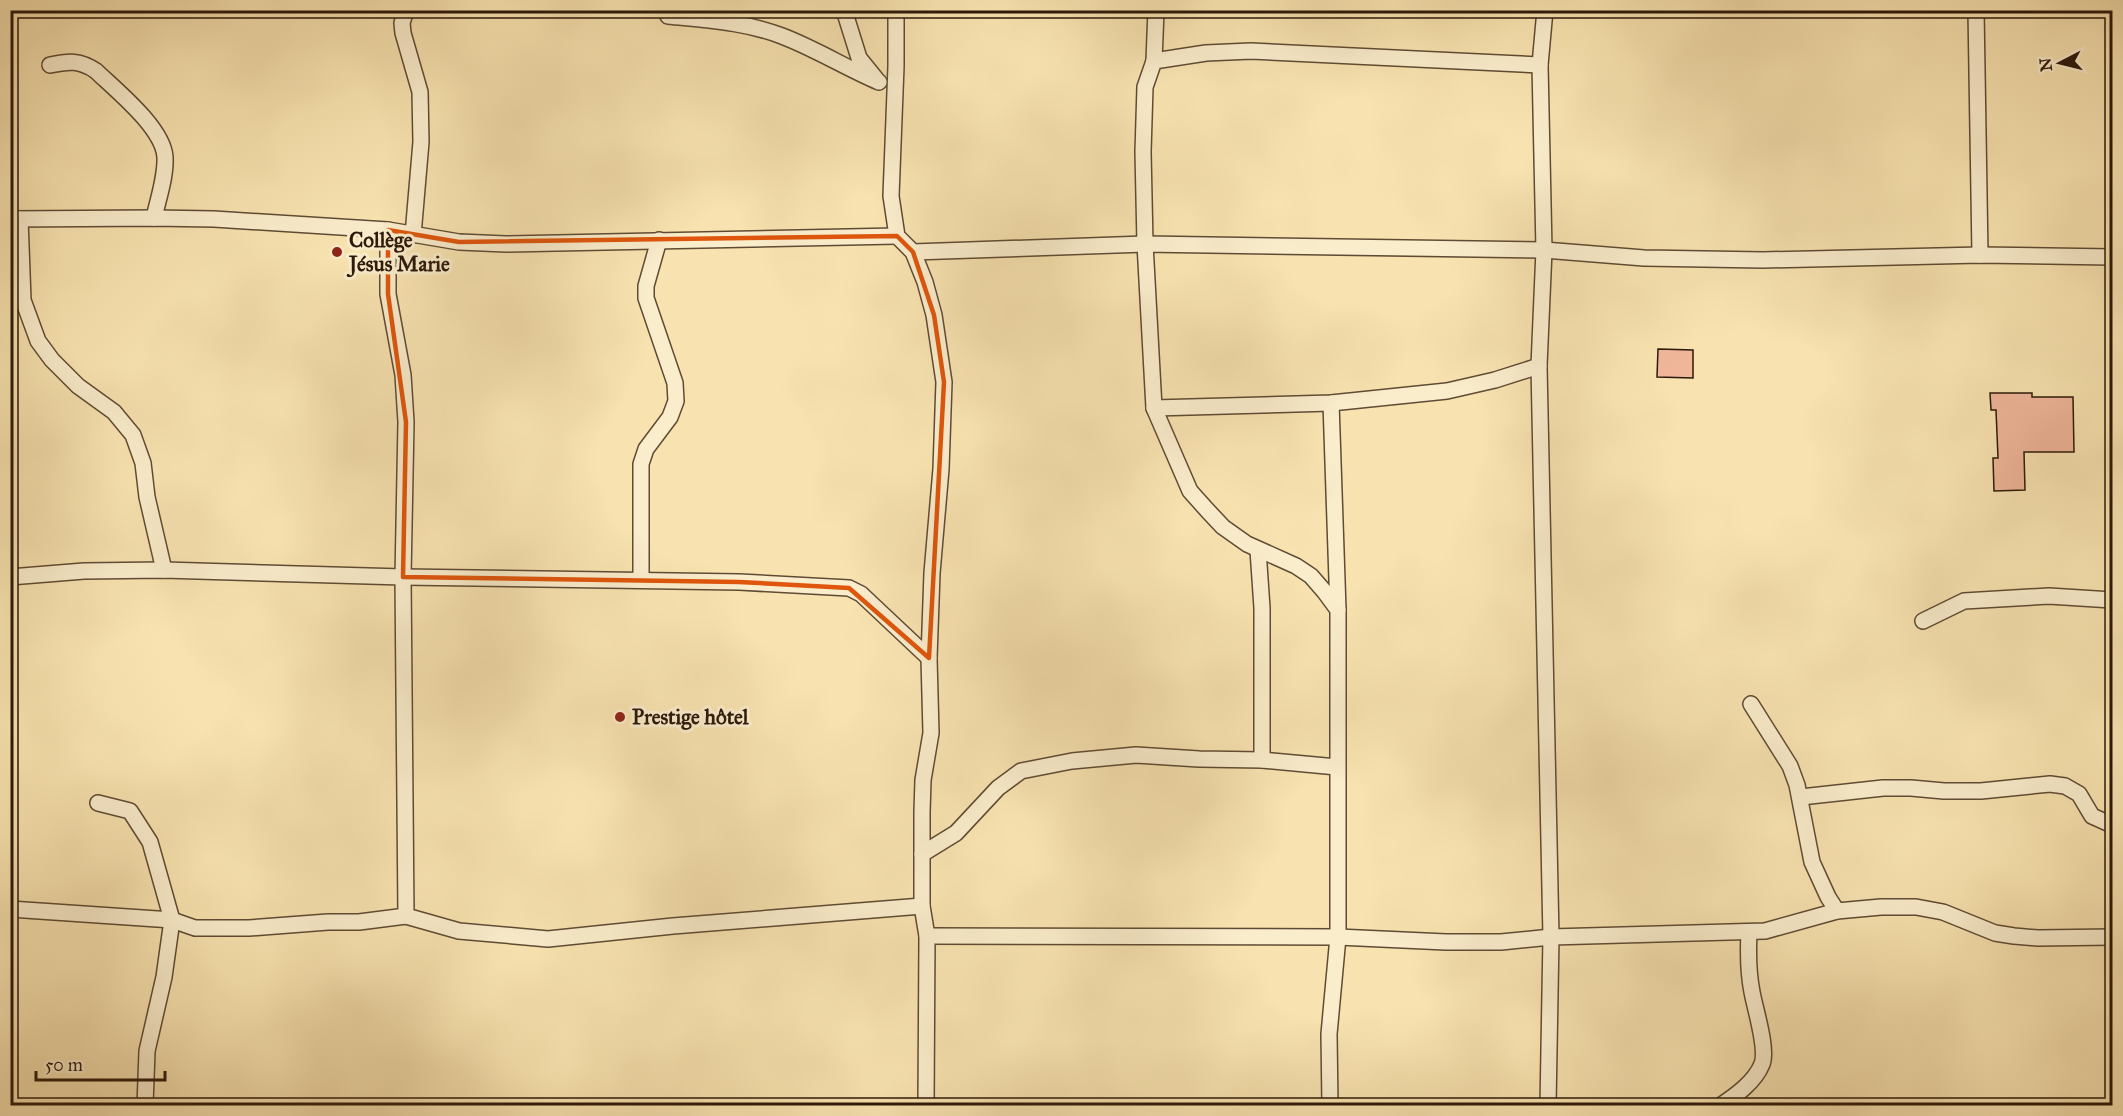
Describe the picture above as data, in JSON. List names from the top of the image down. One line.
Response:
{"places":["Collège Jésus Marie","Prestige hôtel"],"scale_bar":"50 m","north":"left"}
